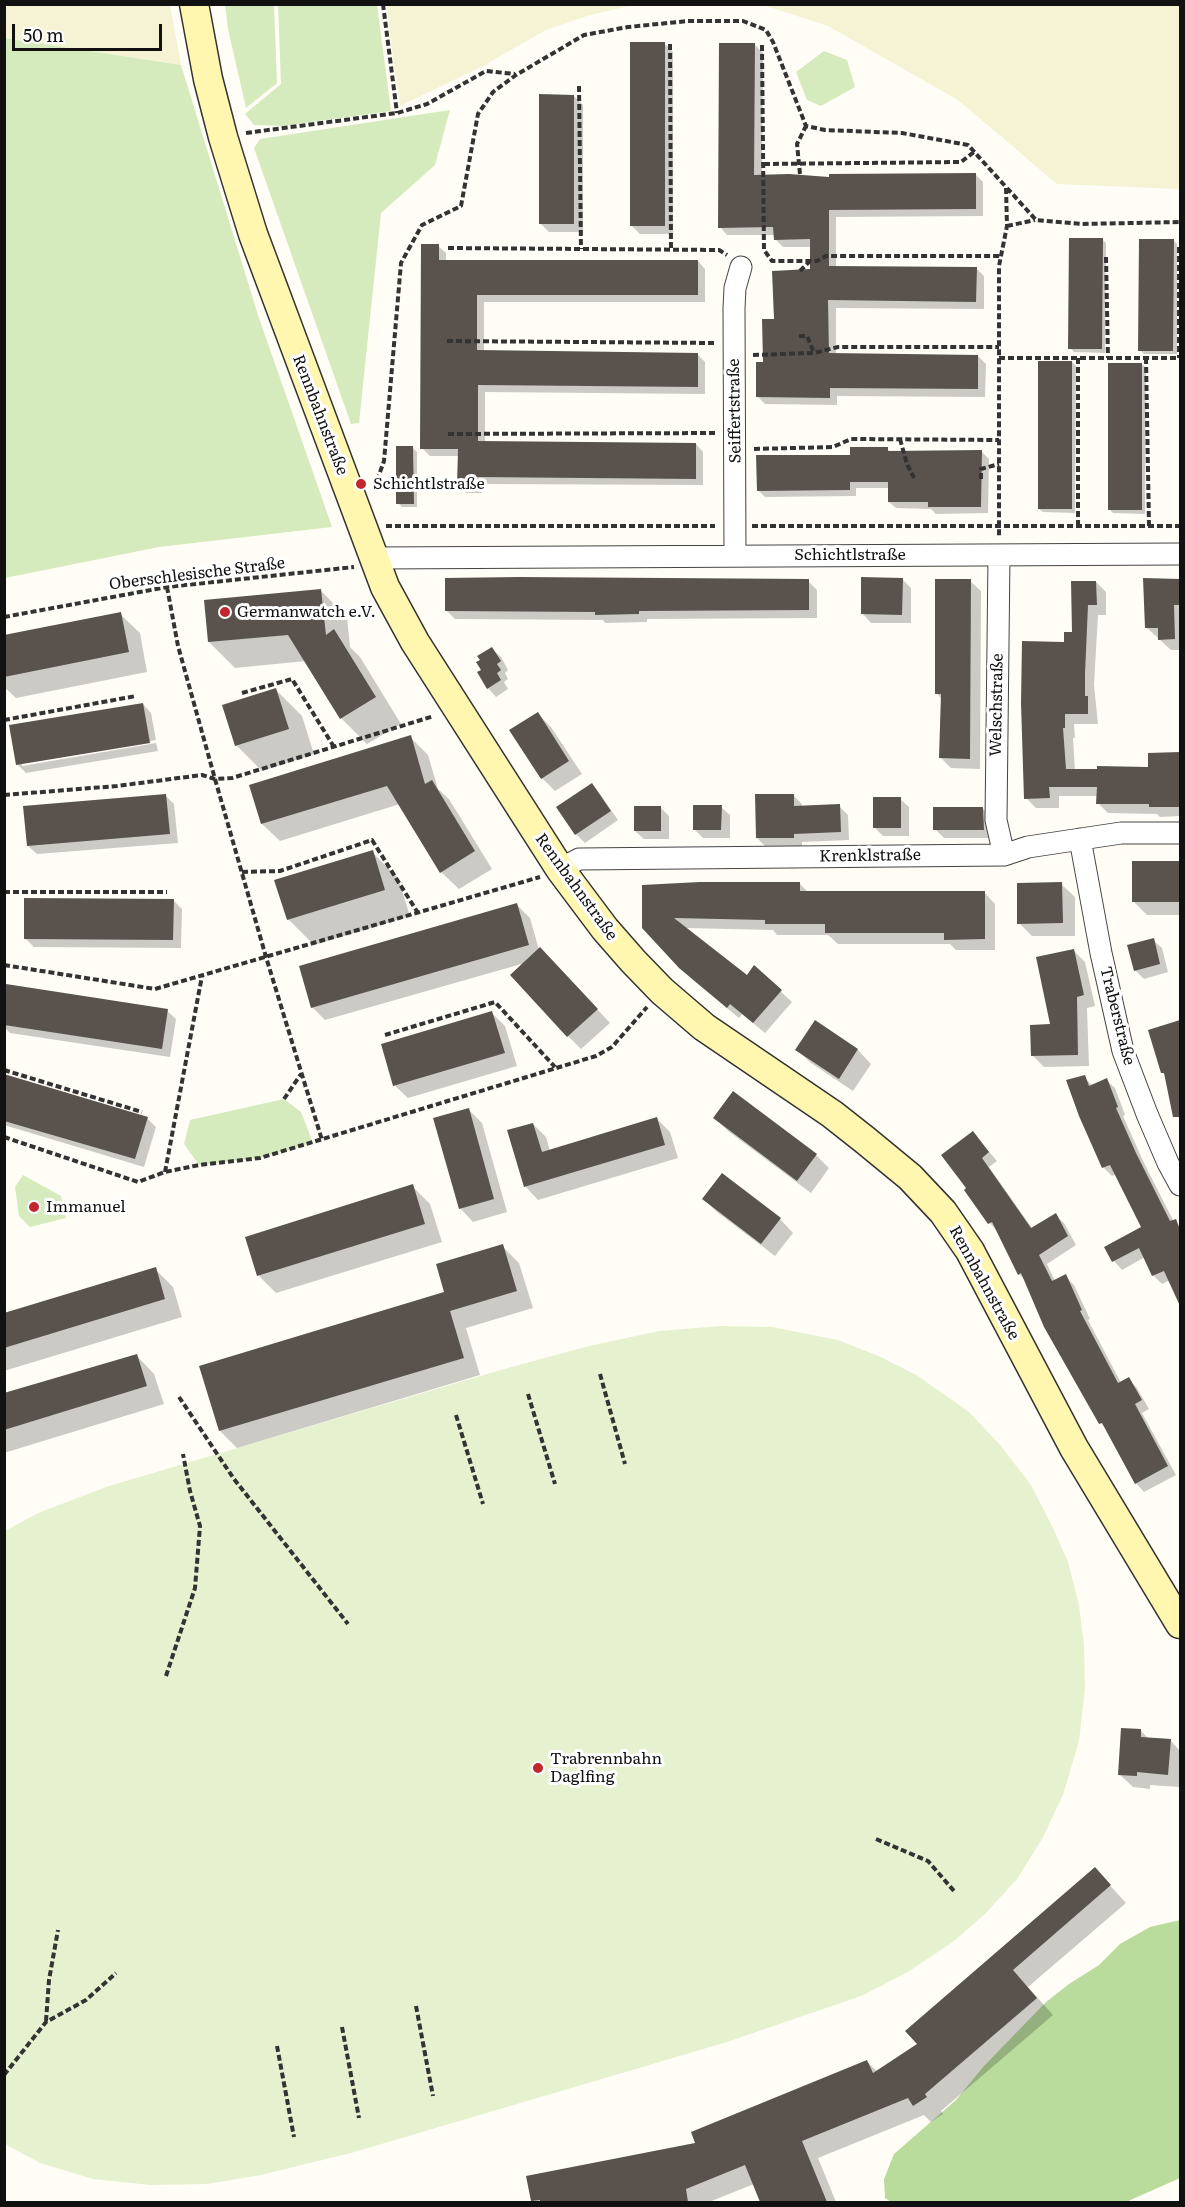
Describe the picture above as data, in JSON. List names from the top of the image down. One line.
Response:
{"streets":{"street":["Seiffertstraße","Rennbahnstraße","Schichtlstraße","Welschstraße","Krenklstraße","Traberstraße"],"path":["Oberschlesische Straße"]},"crossings":[["Seiffertstraße","Schichtlstraße"],["Rennbahnstraße","Schichtlstraße"],["Rennbahnstraße","Oberschlesische Straße"],["Rennbahnstraße","Krenklstraße"],["Schichtlstraße","Oberschlesische Straße"],["Schichtlstraße","Welschstraße"],["Welschstraße","Krenklstraße"],["Krenklstraße","Traberstraße"]],"places":["Schichtlstraße","Germanwatch e.V.","Immanuel","Trabrennbahn Daglfing"],"scale_bar":"50 m"}
